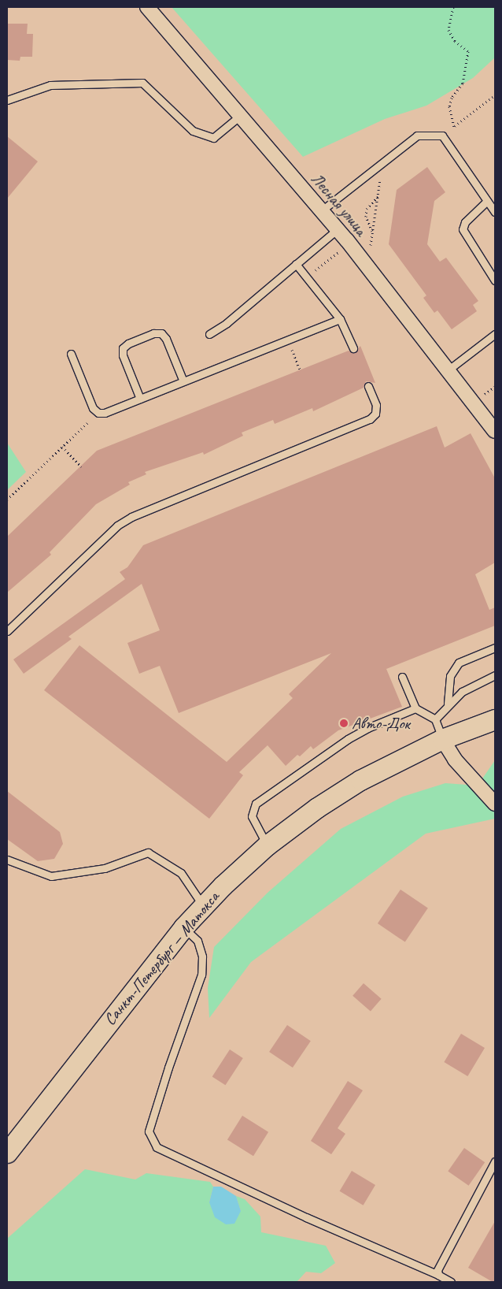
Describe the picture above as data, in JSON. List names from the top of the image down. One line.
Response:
{"streets":{"main road":["Санкт-Петербург — Матокса"],"street":["Лесная улица"]},"places":["Авто-Док"]}
